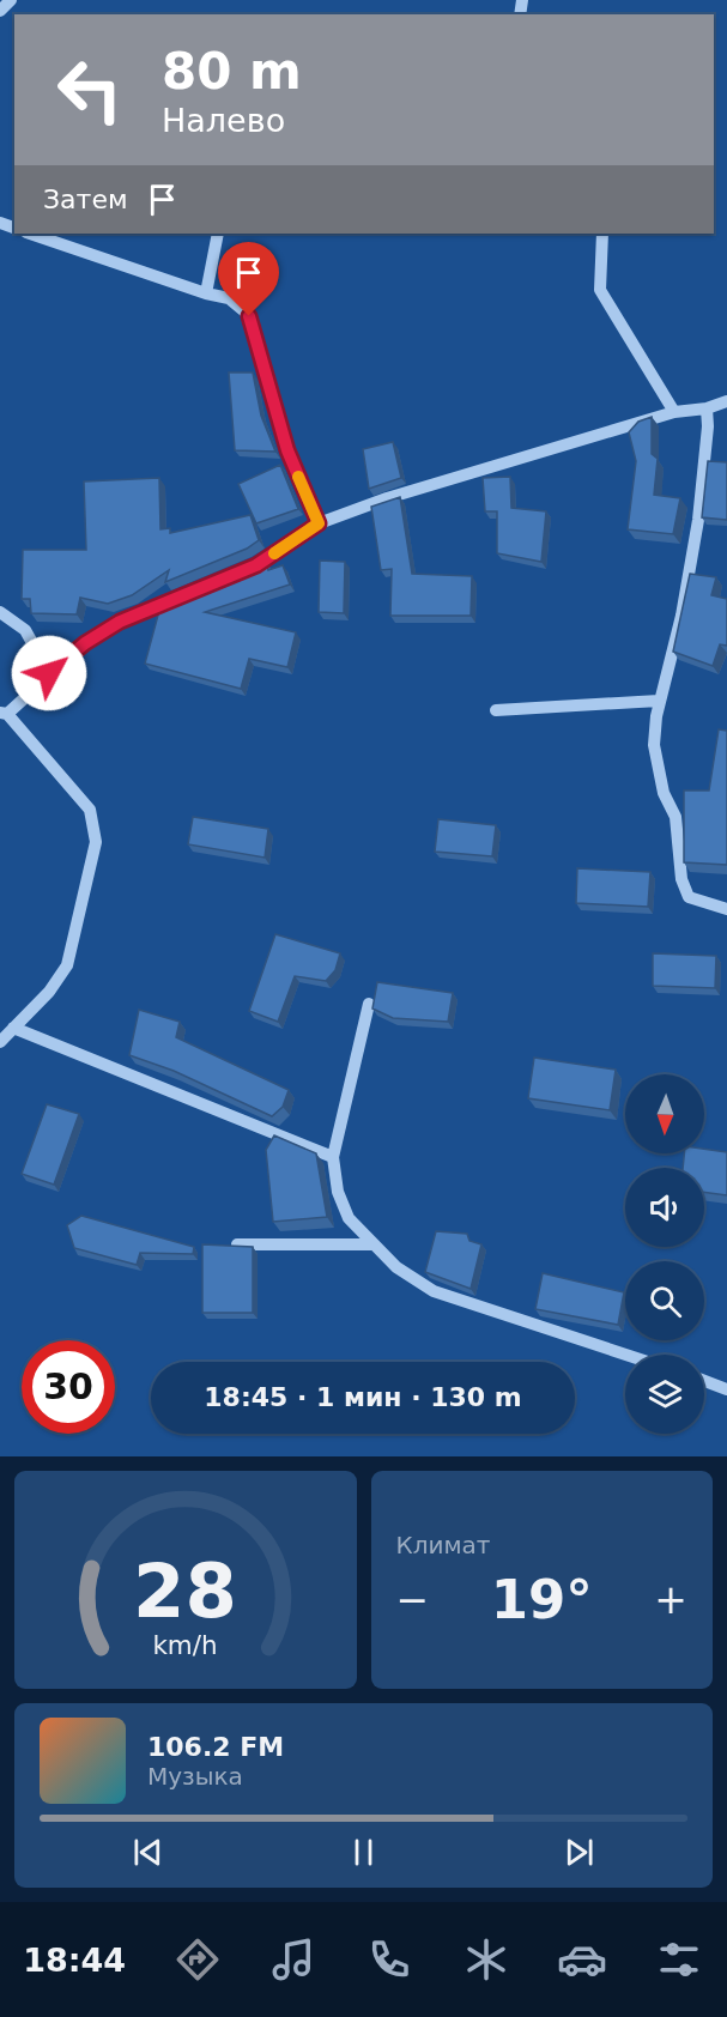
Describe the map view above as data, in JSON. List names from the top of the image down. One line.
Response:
{"north":"bottom","page":{"turn":["80 m","Налево"],"then":"Затем","limit":"30","trip":"18:45 · 1 мин · 130 m","tile":"Климат","heat":["−","19°","+"],"song":["106.2 FM","Музыка"],"tabs":"18:44","gauge":["28","km/h"]}}
